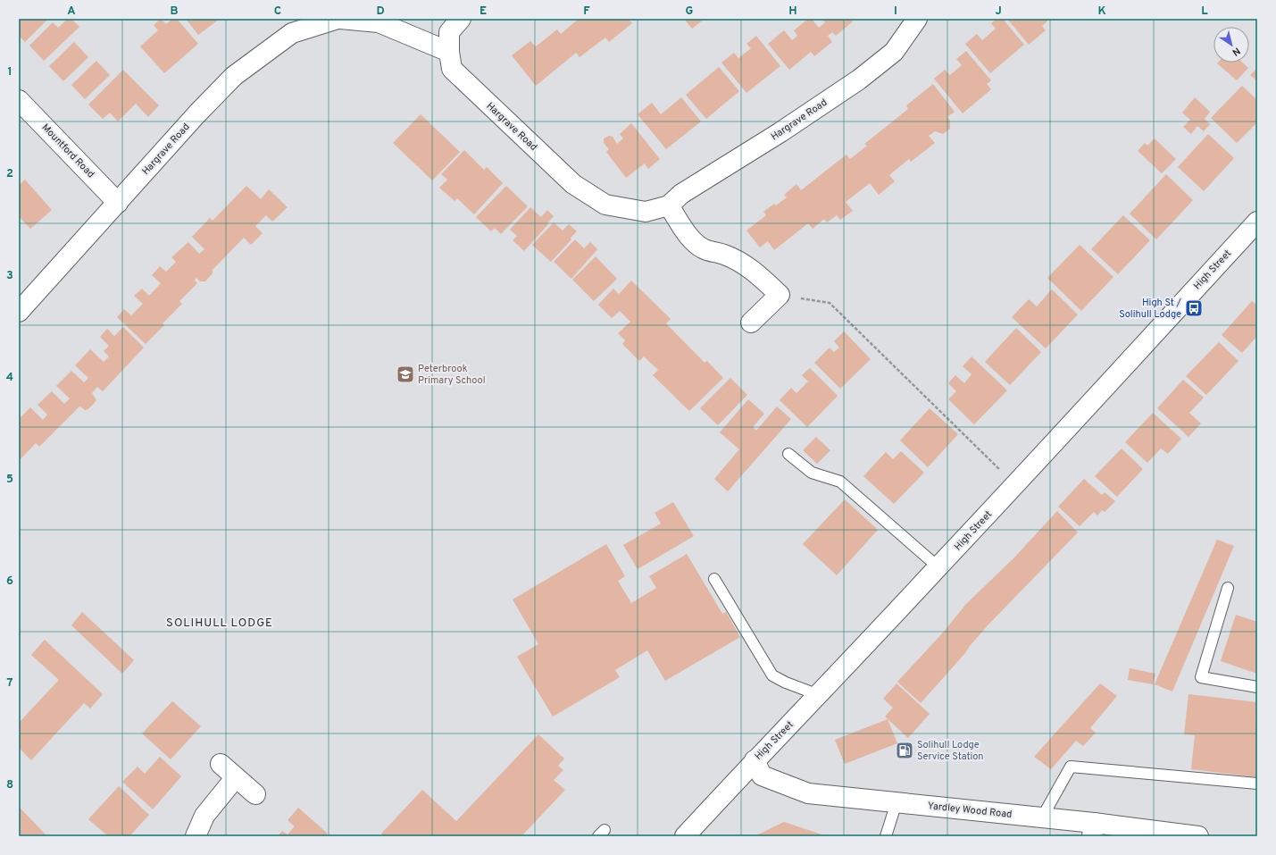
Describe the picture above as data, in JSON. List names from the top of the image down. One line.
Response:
{"streets":{"street":["Hargrave Road","Mountford Road","High Street","Yardley Wood Road"]},"crossings":[["Hargrave Road","Mountford Road"],["High Street","Yardley Wood Road"]],"districts":["SOLIHULL LODGE"],"places":{"bus stop":["High St / Solihull Lodge"],"school or university":["Peterbrook Primary School"],"fuel station":["Solihull Lodge Service Station"]},"north":"bottom right","grid":{"columns":["A","B","C","D","E","F","G","H","I","J","K","L"],"rows":["1","2","3","4","5","6","7","8"]}}
